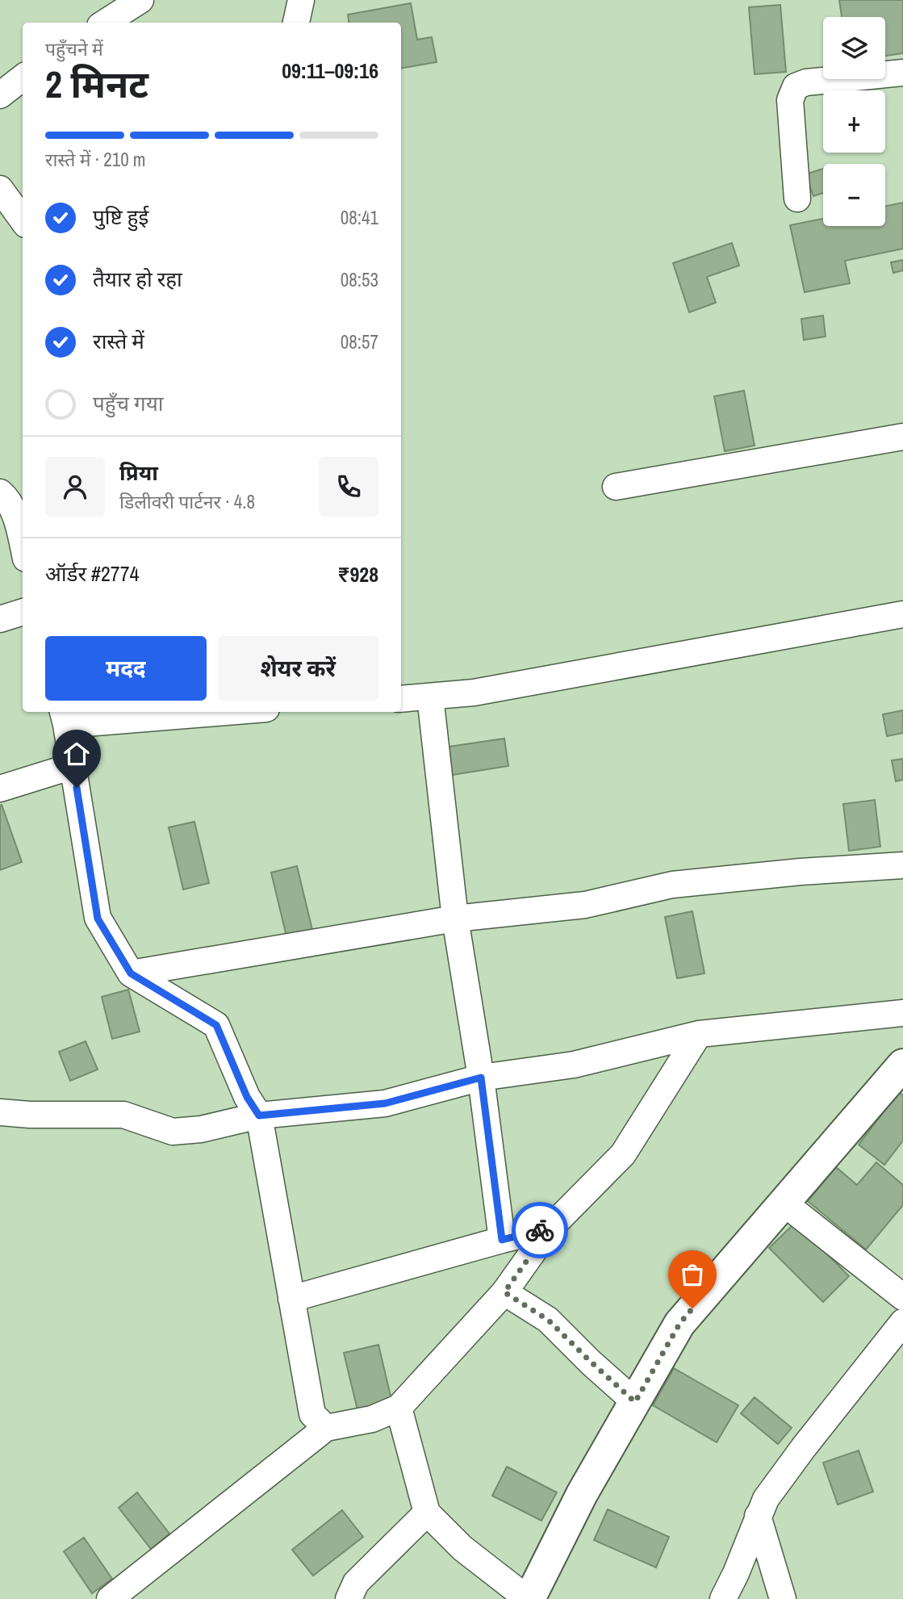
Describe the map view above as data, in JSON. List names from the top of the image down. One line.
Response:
{"page":{"map_buttons":["+","−"],"heading":["2 मिनट","पहुँचने में","09:11–09:16"],"panel":["प्रिया","डिलीवरी पार्टनर · 4.8","ऑर्डर #2774","₹928"],"bar":"रास्ते में · 210 m","list":[["पुष्टि हुई","08:41"],["तैयार हो रहा","08:53"],["रास्ते में","08:57"],"पहुँच गया"],"buttons":["मदद","शेयर करें"]}}
